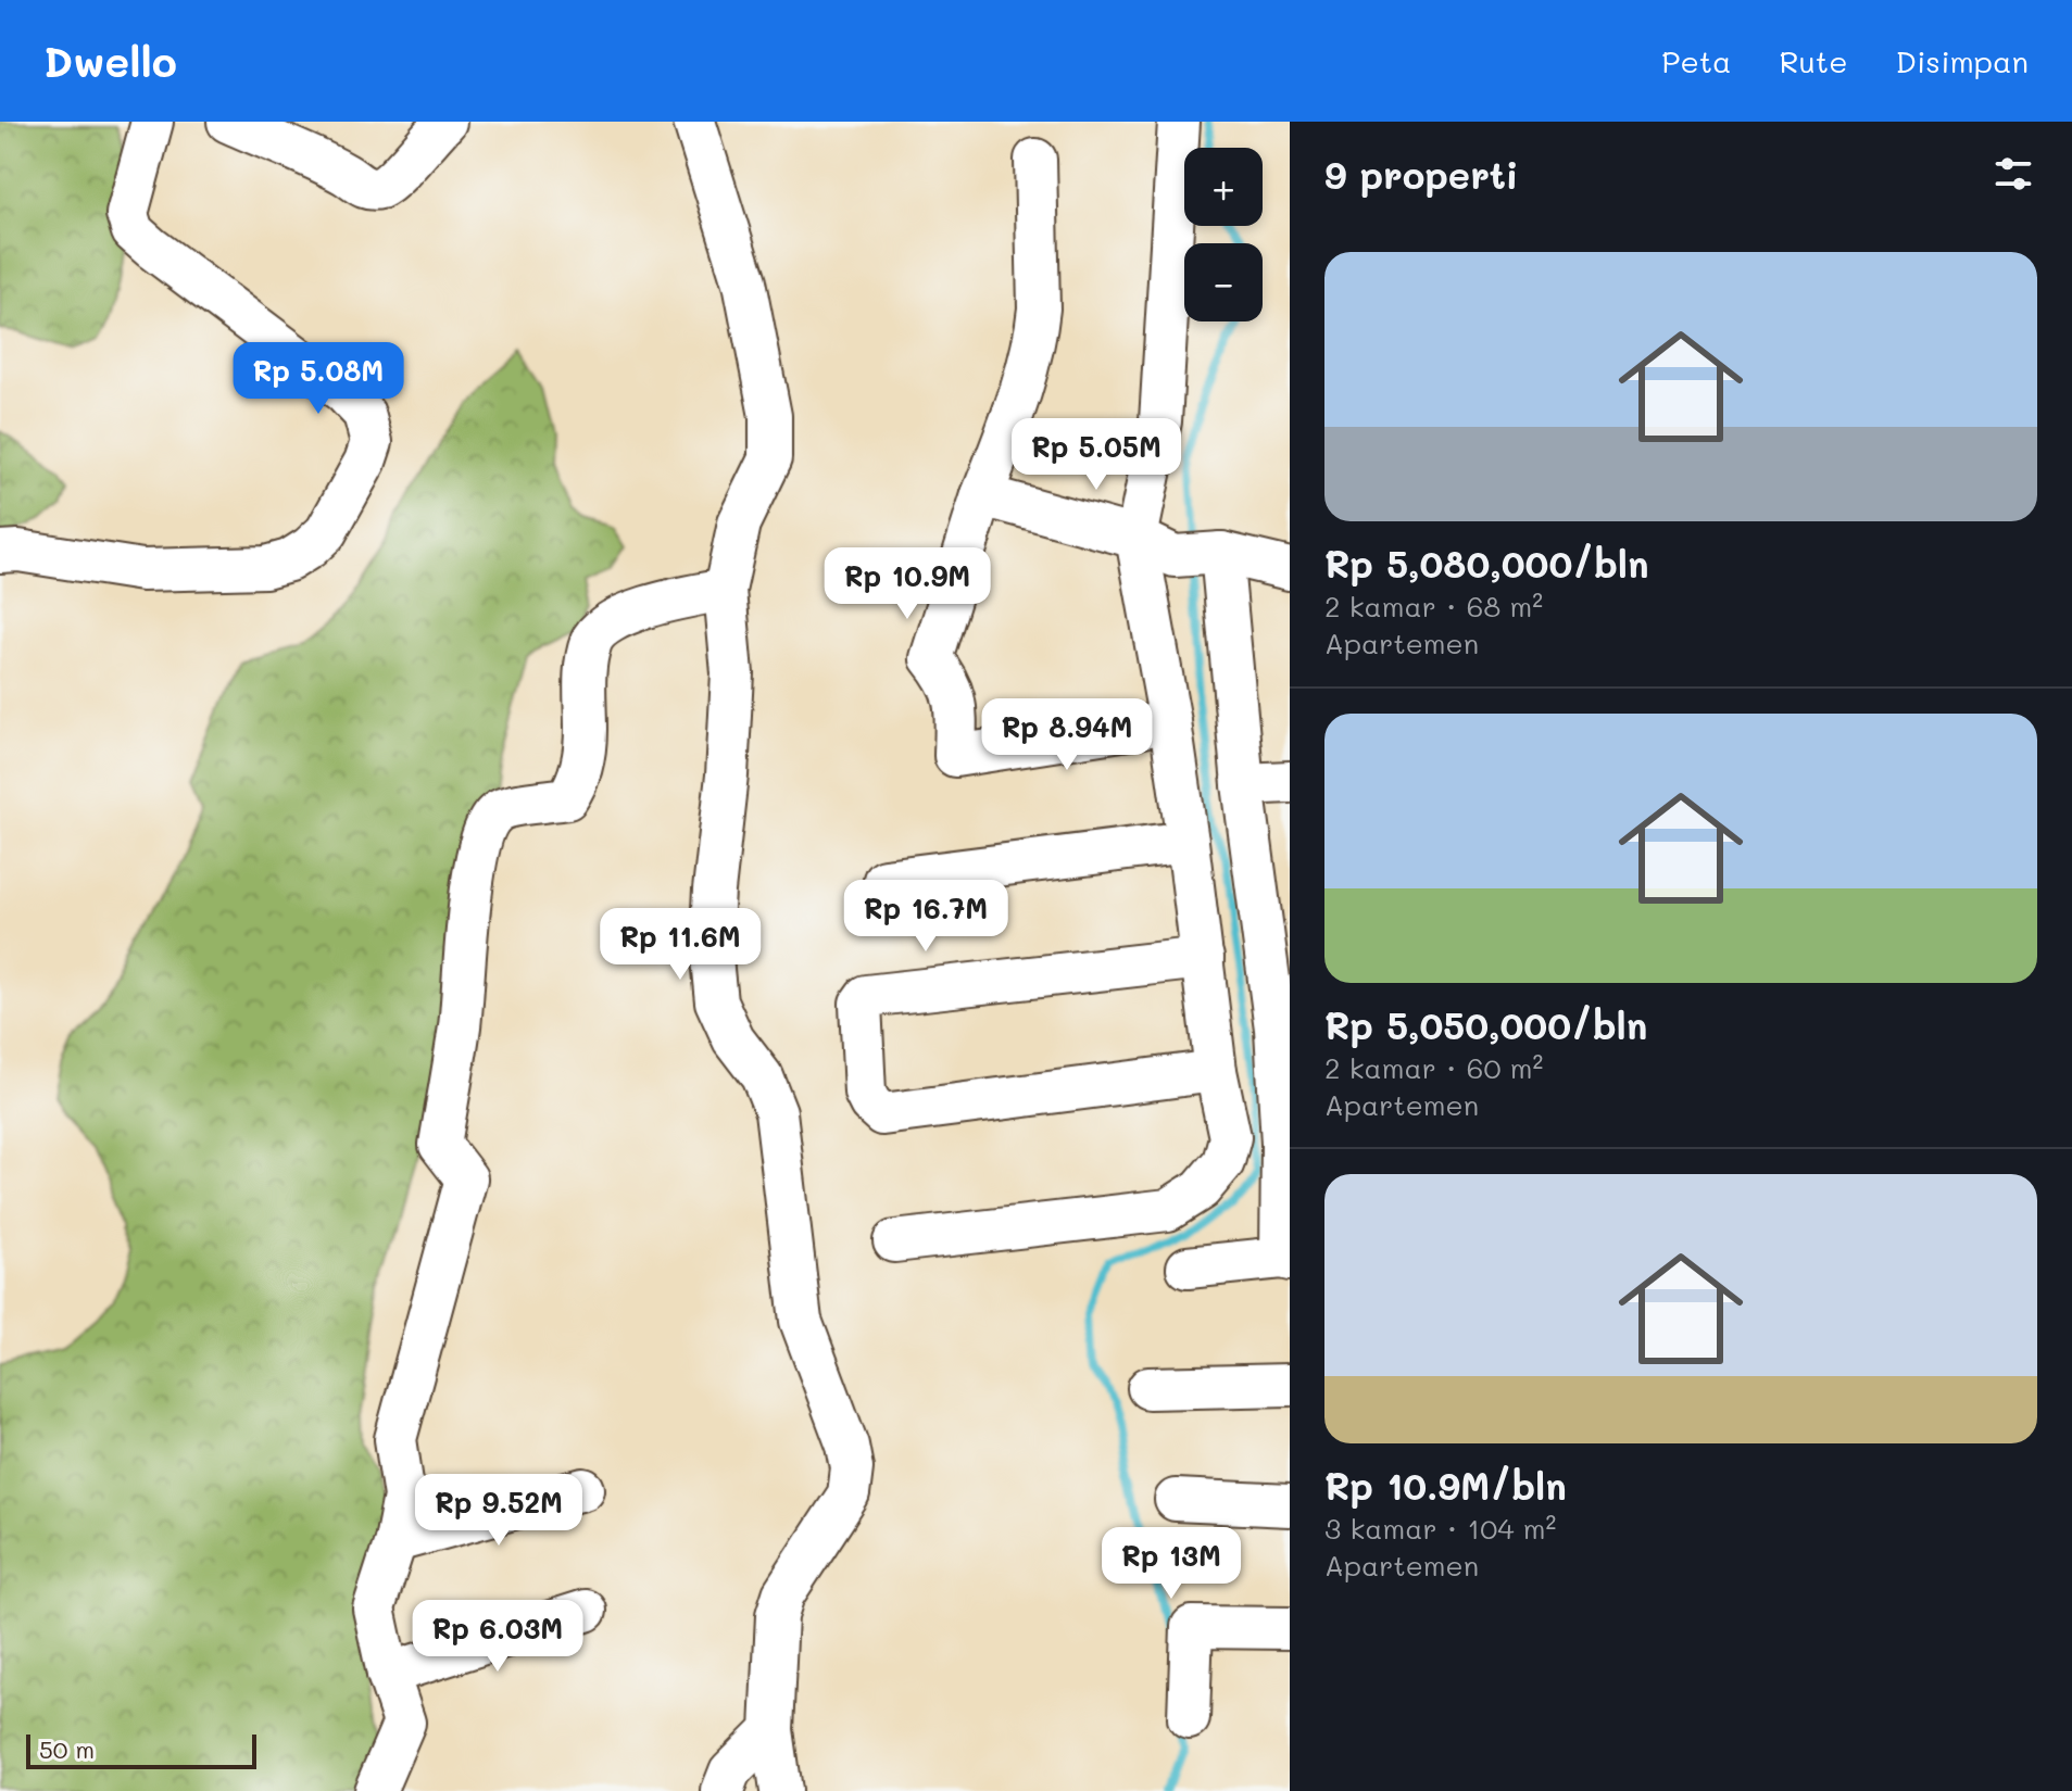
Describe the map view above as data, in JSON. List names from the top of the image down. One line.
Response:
{"scale_bar":"50 m","page":{"header":"Dwello","nav":["Peta","Rute","Disimpan"],"heading":"9 properti","map_buttons":["+","−"],"list":[{"name":"Rp 5,080,000/bln","note":"2 kamar · 68 m² · Apartemen"},{"name":"Rp 5,050,000/bln","note":"2 kamar · 60 m² · Apartemen"},{"name":"Rp 10.9M/bln","note":"3 kamar · 104 m² · Apartemen"}],"price":["Rp 5.08M","Rp 5.05M","Rp 10.9M","Rp 8.94M","Rp 16.7M","Rp 11.6M","Rp 9.52M","Rp 13M","Rp 6.03M"],"scale":"50 m"}}
